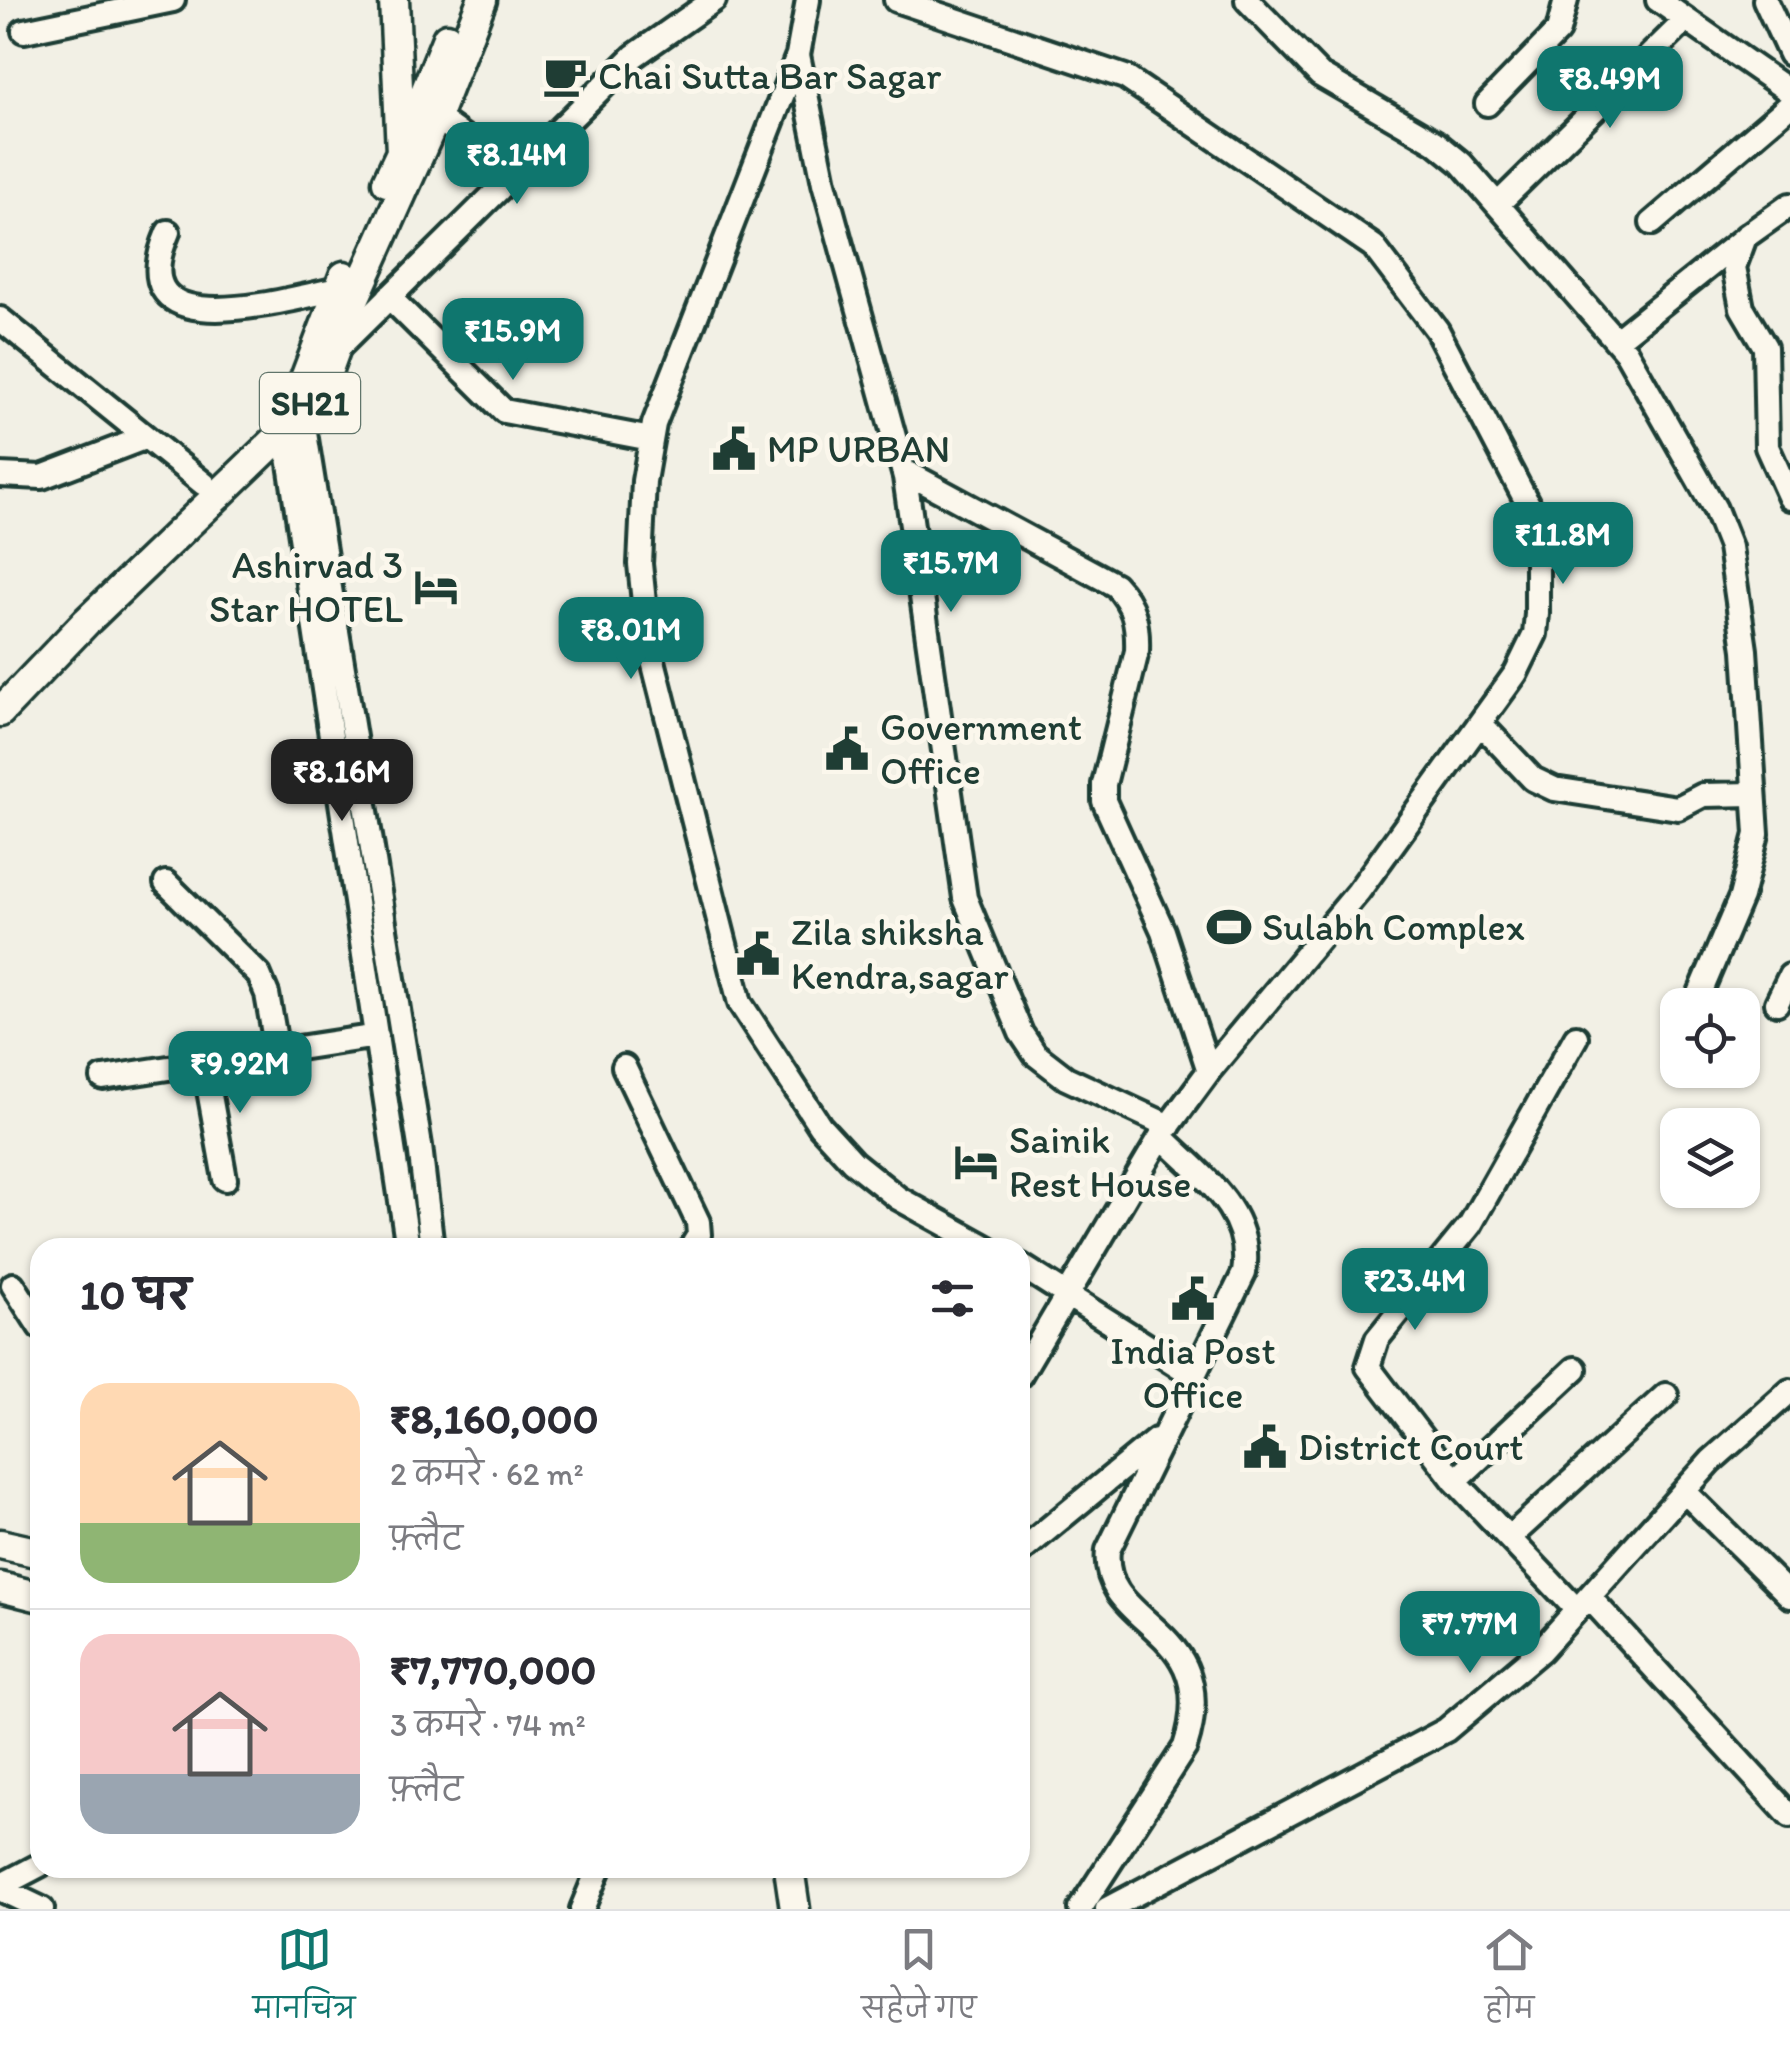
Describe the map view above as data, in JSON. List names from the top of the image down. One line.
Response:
{"streets":{"main road":["SH21"]},"places":{"cafe":["Chai Sutta Bar Sagar"],"public building":["MP URBAN","Government Office","Zila shiksha Kendra,sagar","India Post Office","District Court"],"hotel":["Ashirvad 3 Star HOTEL","Sainik Rest House"],"sports":["Sulabh Complex"]},"page":{"price":["₹8.49M","₹8.14M","₹15.9M","₹11.8M","₹15.7M","₹8.01M","₹8.16M","₹9.92M","₹23.4M","₹7.77M"],"heading":"10 घर","list":[{"name":"₹8,160,000","note":"2 कमरे · 62 m² · फ़्लैट"},{"name":"₹7,770,000","note":"3 कमरे · 74 m² · फ़्लैट"}],"tabs":["मानचित्र","सहेजे गए","होम"]}}
